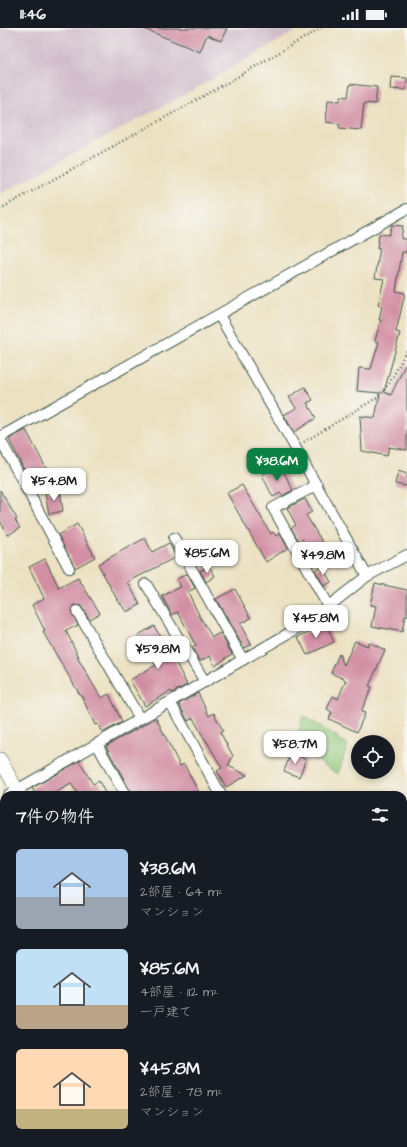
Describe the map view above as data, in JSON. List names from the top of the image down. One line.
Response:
{"page":{"status":"11:46","price":["¥38.6M","¥54.8M","¥85.6M","¥49.8M","¥45.8M","¥59.8M","¥58.7M"],"heading":"7件の物件","list":[{"name":"¥38.6M","note":"2部屋 · 64 m² · マンション"},{"name":"¥85.6M","note":"4部屋 · 112 m² · 一戸建て"},{"name":"¥45.8M","note":"2部屋 · 78 m² · マンション"}]}}
